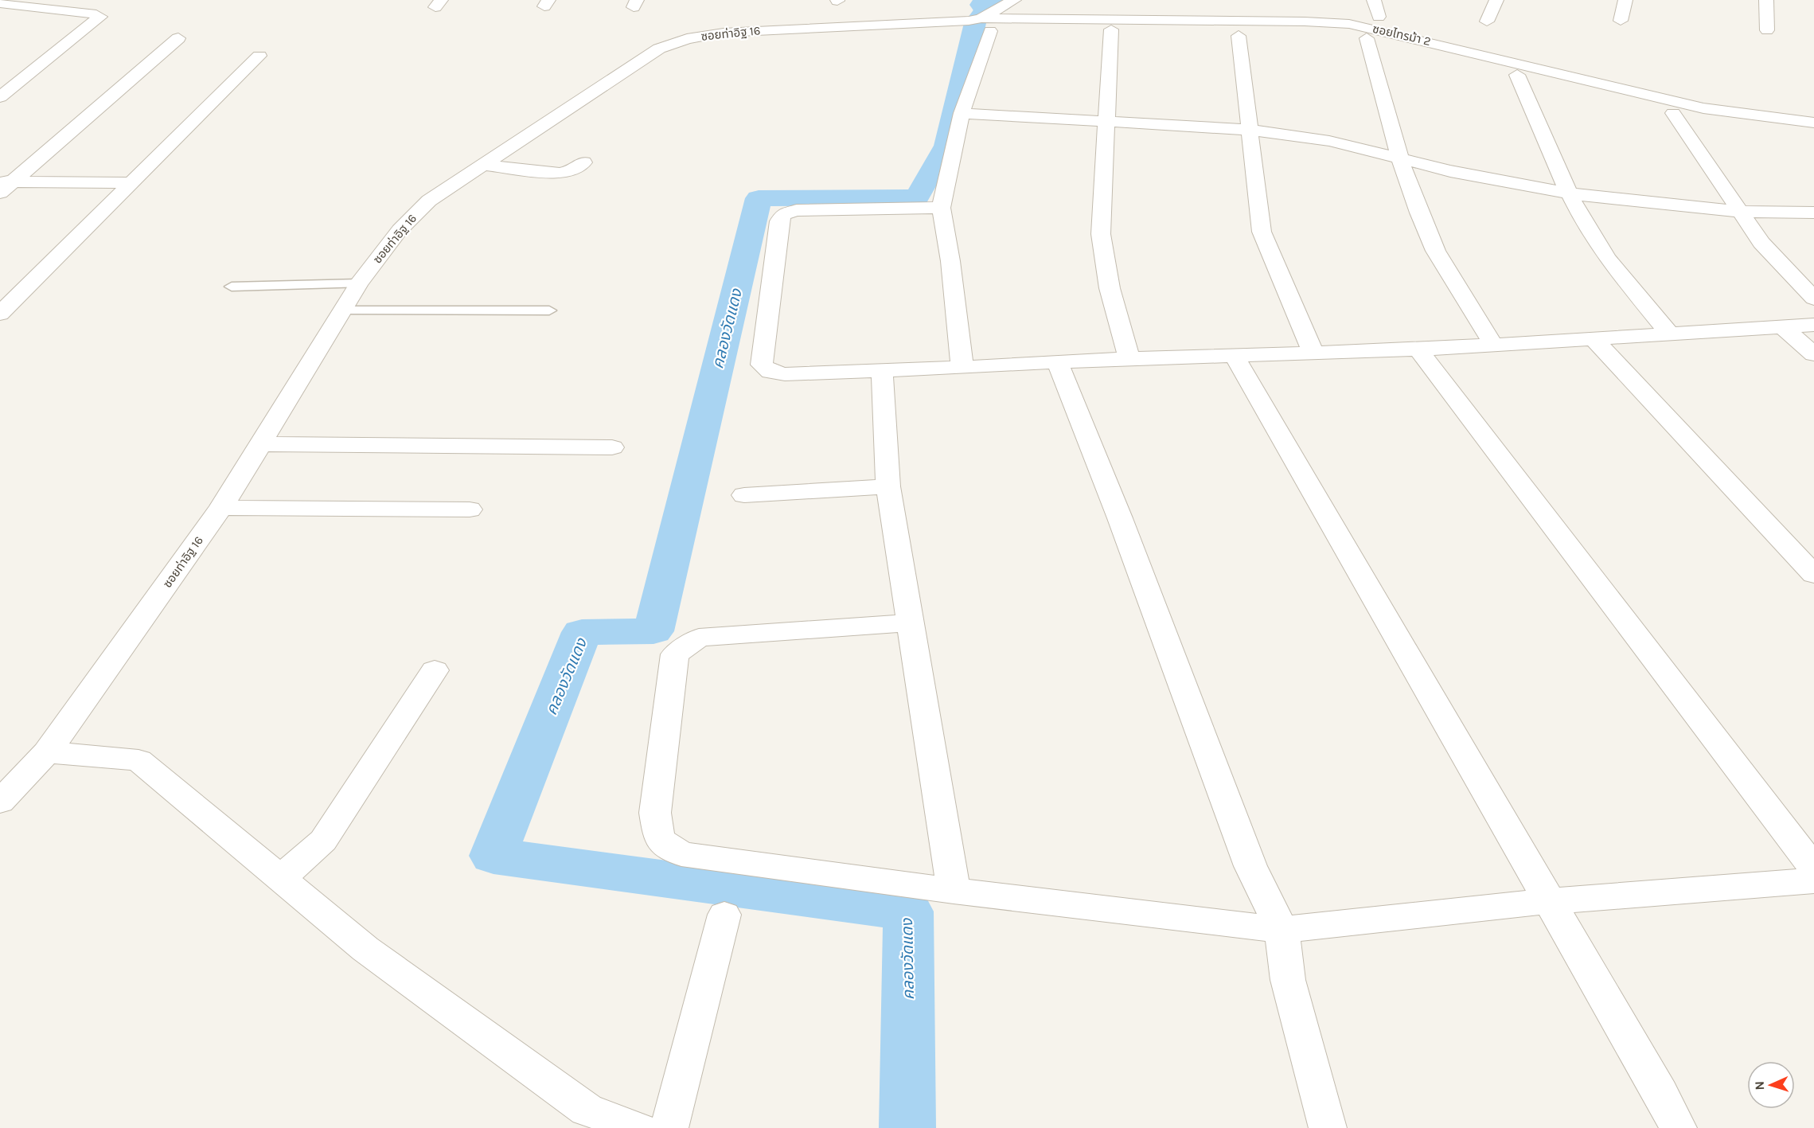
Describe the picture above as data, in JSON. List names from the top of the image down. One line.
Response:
{"streets":{"street":["ซอยท่าอิฐ 16","ซอยไทรม้า 2"]},"crossings":[["ซอยท่าอิฐ 16","ซอยไทรม้า 2"]],"water":["คลองวัดแดง"],"north":"left"}
